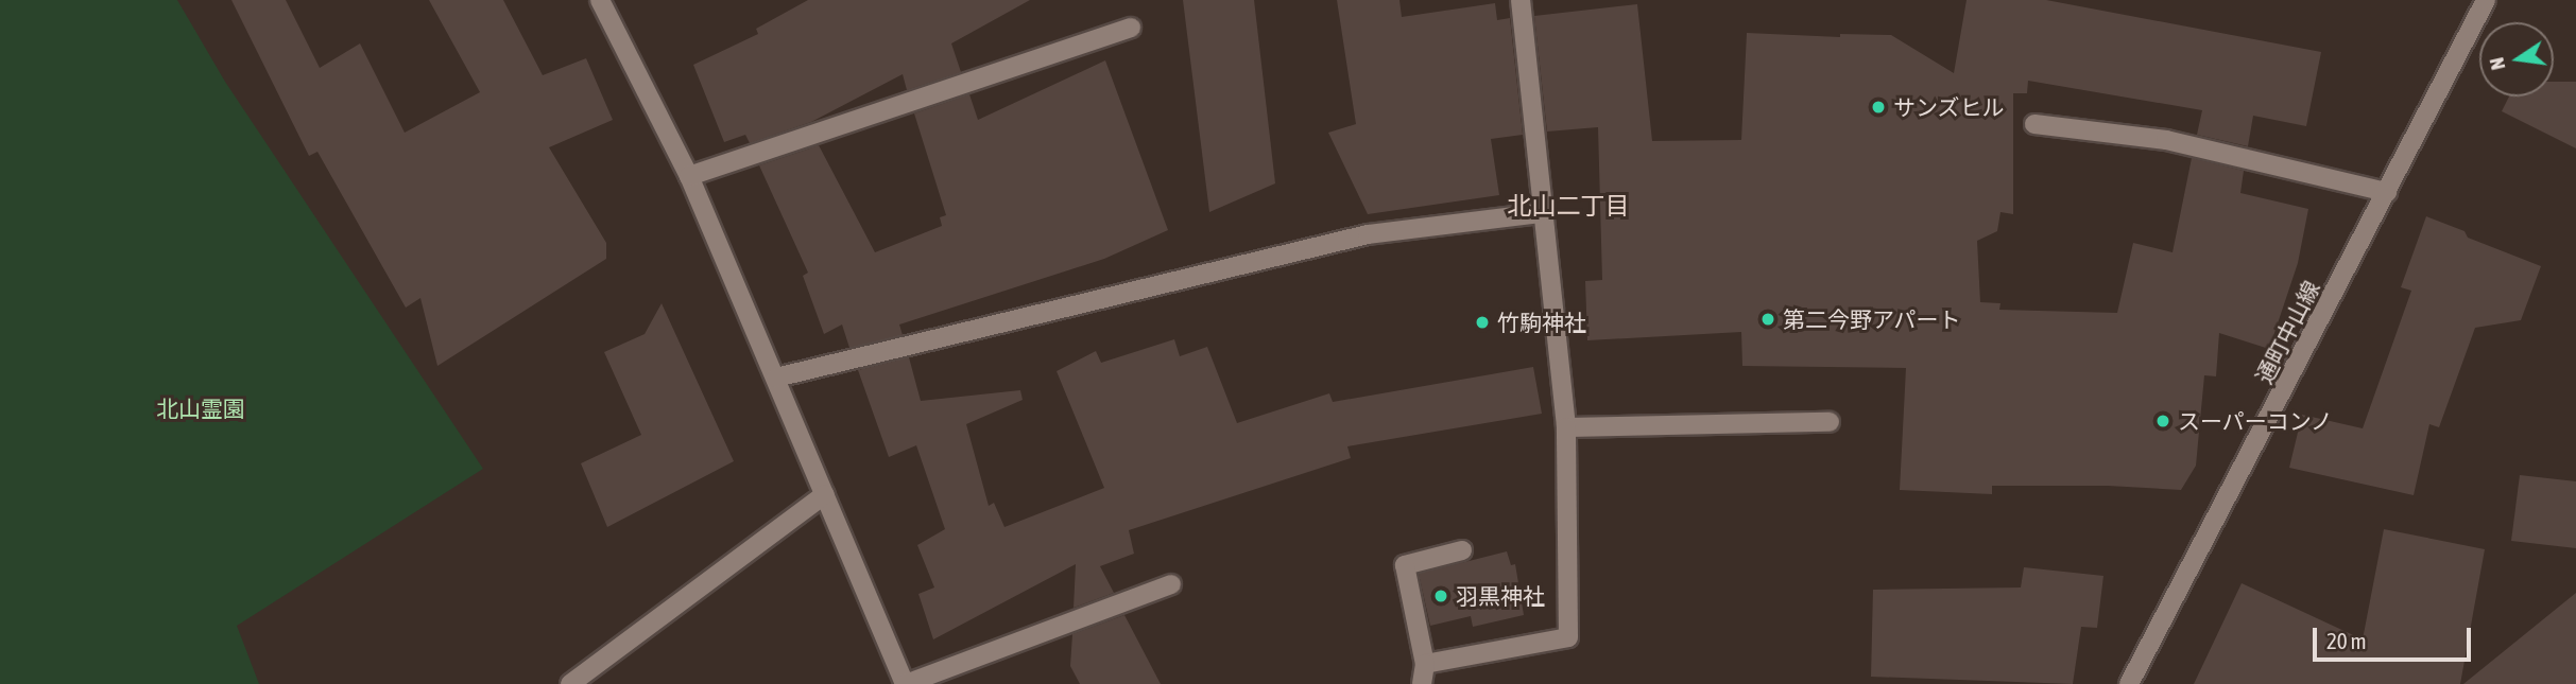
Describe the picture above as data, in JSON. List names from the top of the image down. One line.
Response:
{"streets":{"street":["通町中山線"]},"districts":["北山二丁目"],"parks":["北山霊園"],"places":["サンズヒル","第二今野アパート","竹駒神社","スーパーコンノ","羽黒神社"],"scale_bar":"20 m","north":"left"}
